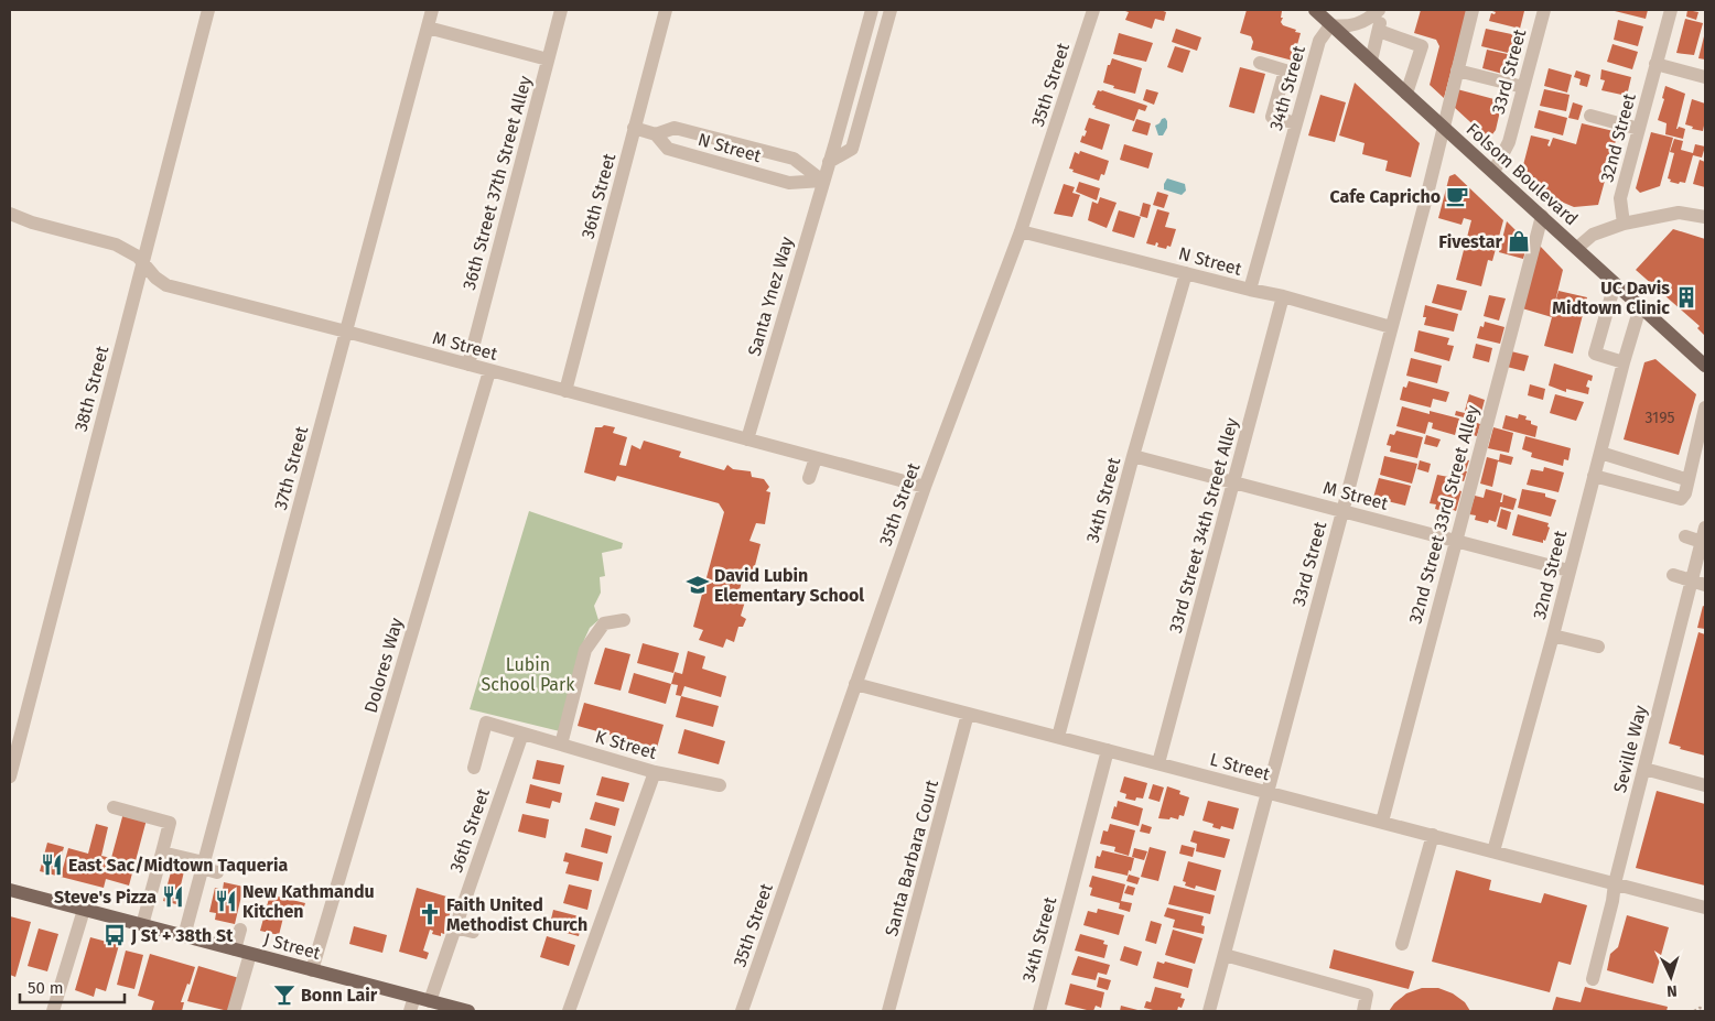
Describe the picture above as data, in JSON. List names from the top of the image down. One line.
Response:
{"streets":{"main road":["Folsom Boulevard","J Street"],"street":["33rd Street","35th Street","34th Street","32nd Street","N Street","36th Street 37th Street Alley","36th Street","Santa Ynez Way","M Street","38th Street","37th Street","32nd Street 33rd Street Alley","33rd Street 34th Street Alley","Dolores Way","K Street","Seville Way","L Street","Santa Barbara Court"]},"crossings":[["33rd Street","N Street"],["33rd Street","Folsom Boulevard"],["33rd Street","M Street"],["33rd Street","L Street"],["35th Street","N Street"],["35th Street","M Street"],["35th Street","L Street"],["34th Street","N Street"],["34th Street","Folsom Boulevard"],["34th Street","M Street"],["34th Street","L Street"],["32nd Street","Folsom Boulevard"],["32nd Street","M Street"],["32nd Street","L Street"],["N Street","36th Street"],["N Street","Santa Ynez Way"],["N Street","33rd Street 34th Street Alley"],["Folsom Boulevard","32nd Street 33rd Street Alley"],["36th Street 37th Street Alley","M Street"],["36th Street","M Street"],["36th Street","K Street"],["36th Street","J Street"],["Santa Ynez Way","M Street"],["M Street","38th Street"],["M Street","37th Street"],["M Street","32nd Street 33rd Street Alley"],["M Street","33rd Street 34th Street Alley"],["M Street","Dolores Way"],["37th Street","J Street"],["32nd Street 33rd Street Alley","L Street"],["33rd Street 34th Street Alley","L Street"],["Dolores Way","J Street"],["Seville Way","L Street"],["L Street","Santa Barbara Court"]],"parks":["Lubin School Park"],"places":{"cafe":["Cafe Capricho"],"shop":["Fivestar"],"building":["UC Davis Midtown Clinic"],"school or university":["David Lubin Elementary School"],"restaurant":["East Sac/Midtown Taqueria","Steve's Pizza","New Kathmandu Kitchen"],"church":["Faith United Methodist Church"],"bus stop":["J St + 38th St"],"bar":["Bonn Lair"]},"house_numbers":["3195"],"scale_bar":"50 m","north":"bottom"}
